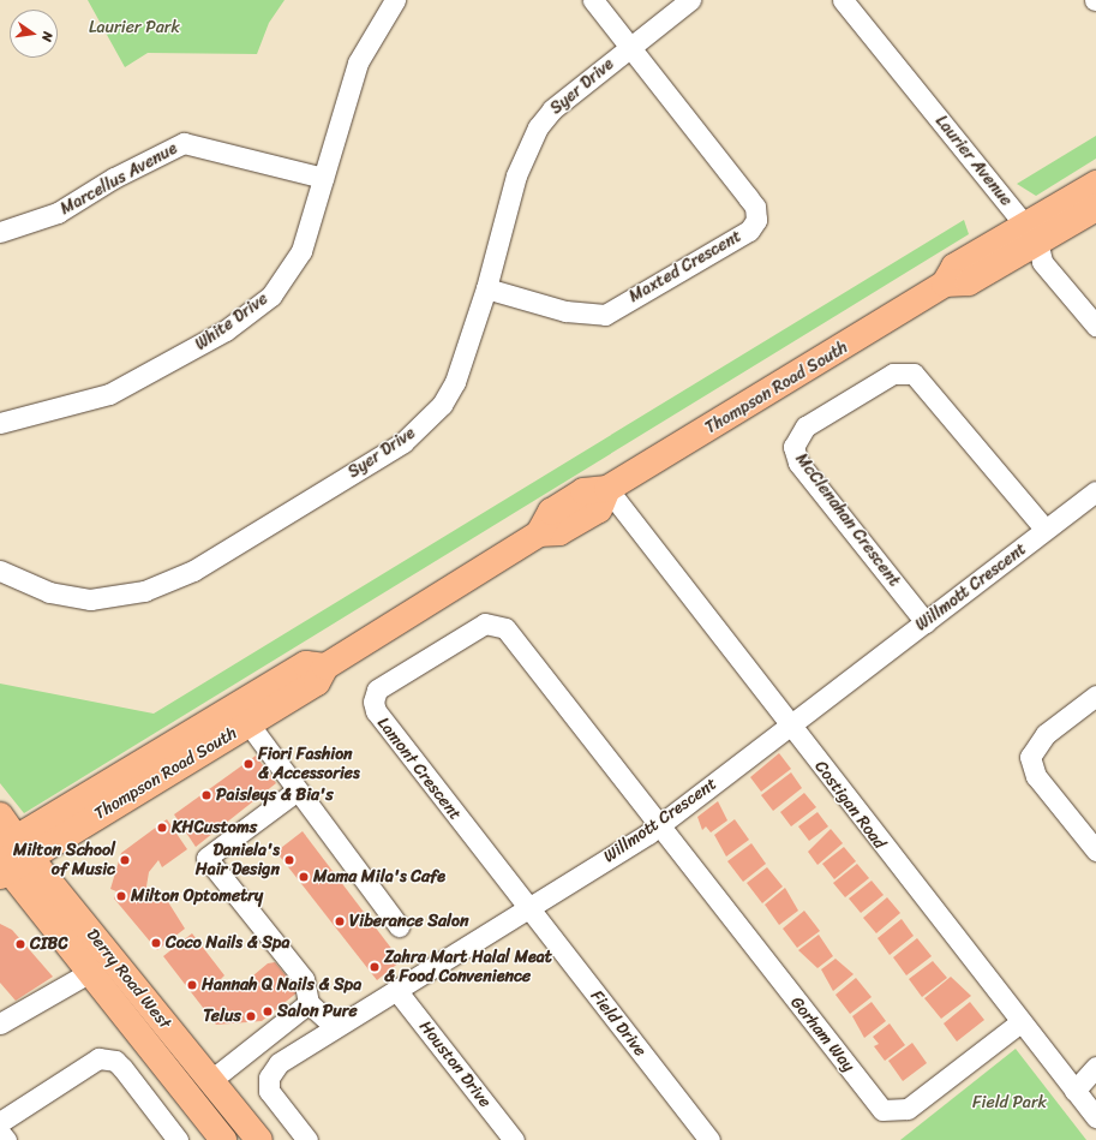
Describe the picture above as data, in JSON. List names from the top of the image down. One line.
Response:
{"streets":{"main road":["Thompson Road South","Derry Road West"],"street":["Syer Drive","Laurier Avenue","Marcellus Avenue","Maxted Crescent","White Drive","McClenahan Crescent","Willmott Crescent","Lamont Crescent","Costigan Road","Field Drive","Gorham Way","Houston Drive"]},"crossings":[["Syer Drive","Maxted Crescent"],["Laurier Avenue","Thompson Road South"],["Marcellus Avenue","White Drive"],["Thompson Road South","Costigan Road"],["Thompson Road South","Derry Road West"],["McClenahan Crescent","Willmott Crescent"],["Willmott Crescent","Lamont Crescent"],["Willmott Crescent","Costigan Road"],["Willmott Crescent","Field Drive"],["Willmott Crescent","Gorham Way"],["Willmott Crescent","Houston Drive"],["Lamont Crescent","Field Drive"],["Lamont Crescent","Gorham Way"],["Costigan Road","Gorham Way"]],"parks":["Laurier Park","Field Park"],"places":["Fiori Fashion & Accessories","Paisleys & Bia's","KHCustoms","Milton School of Music","Daniela's Hair Design","Mama Mila's Cafe","Milton Optometry","Viberance Salon","Coco Nails & Spa","CIBC","Zahra Mart Halal Meat & Food Convenience","Hannah Q Nails & Spa","Salon Pure","Telus"],"north":"right"}
